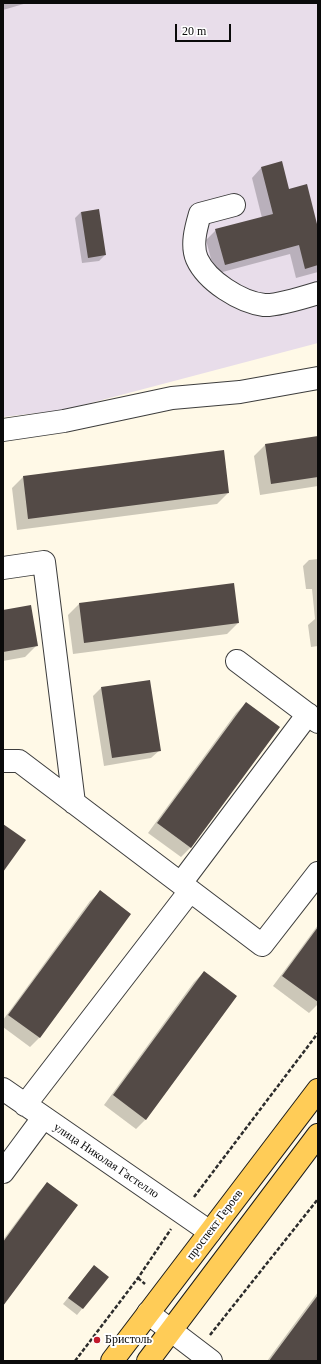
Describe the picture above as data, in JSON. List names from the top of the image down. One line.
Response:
{"streets":{"main road":["проспект Героев"],"street":["улица Николая Гастелло"]},"crossings":[["улица Николая Гастелло","проспект Героев"]],"places":["Бристоль"],"scale_bar":"20 m"}
